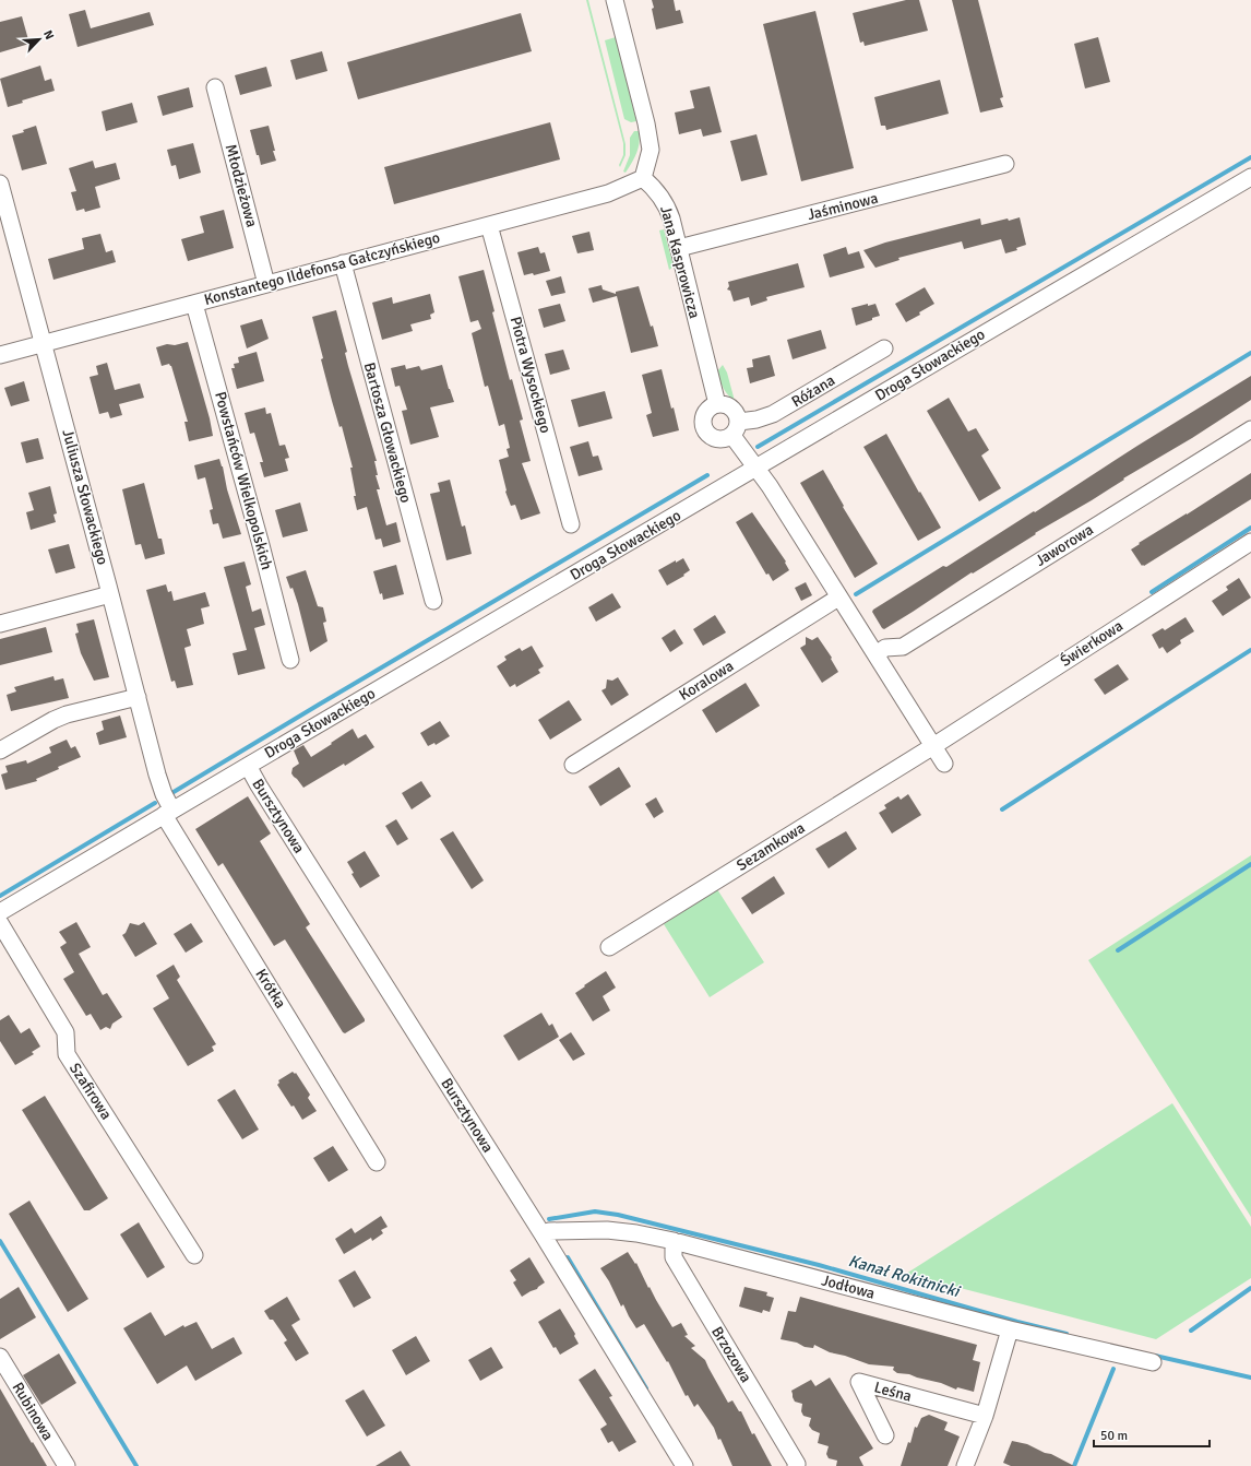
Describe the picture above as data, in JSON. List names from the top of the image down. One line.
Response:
{"streets":{"street":["Młodzieżowa","Jaśminowa","Jana Kasprowicza","Konstantego Ildefonsa Gałczyńskiego","Droga Słowackiego","Piotra Wysockiego","Różana","Bartosza Głowackiego","Powstańców Wielkopolskich","Juliusza Słowackiego","Jaworowa","Świerkowa","Koralowa","Bursztynowa","Sezamkowa","Krótka","Szafirowa","Jodłowa","Brzozowa","Leśna","Rubinowa"]},"crossings":[["Młodzieżowa","Konstantego Ildefonsa Gałczyńskiego"],["Jaśminowa","Jana Kasprowicza"],["Jana Kasprowicza","Konstantego Ildefonsa Gałczyńskiego"],["Jana Kasprowicza","Różana"],["Konstantego Ildefonsa Gałczyńskiego","Piotra Wysockiego"],["Konstantego Ildefonsa Gałczyńskiego","Bartosza Głowackiego"],["Konstantego Ildefonsa Gałczyńskiego","Powstańców Wielkopolskich"],["Konstantego Ildefonsa Gałczyńskiego","Juliusza Słowackiego"],["Droga Słowackiego","Juliusza Słowackiego"],["Droga Słowackiego","Bursztynowa"],["Droga Słowackiego","Krótka"],["Juliusza Słowackiego","Krótka"],["Świerkowa","Sezamkowa"],["Bursztynowa","Jodłowa"],["Jodłowa","Brzozowa"]],"water":["Kanał Rokitnicki"],"scale_bar":"50 m","north":"top right"}
